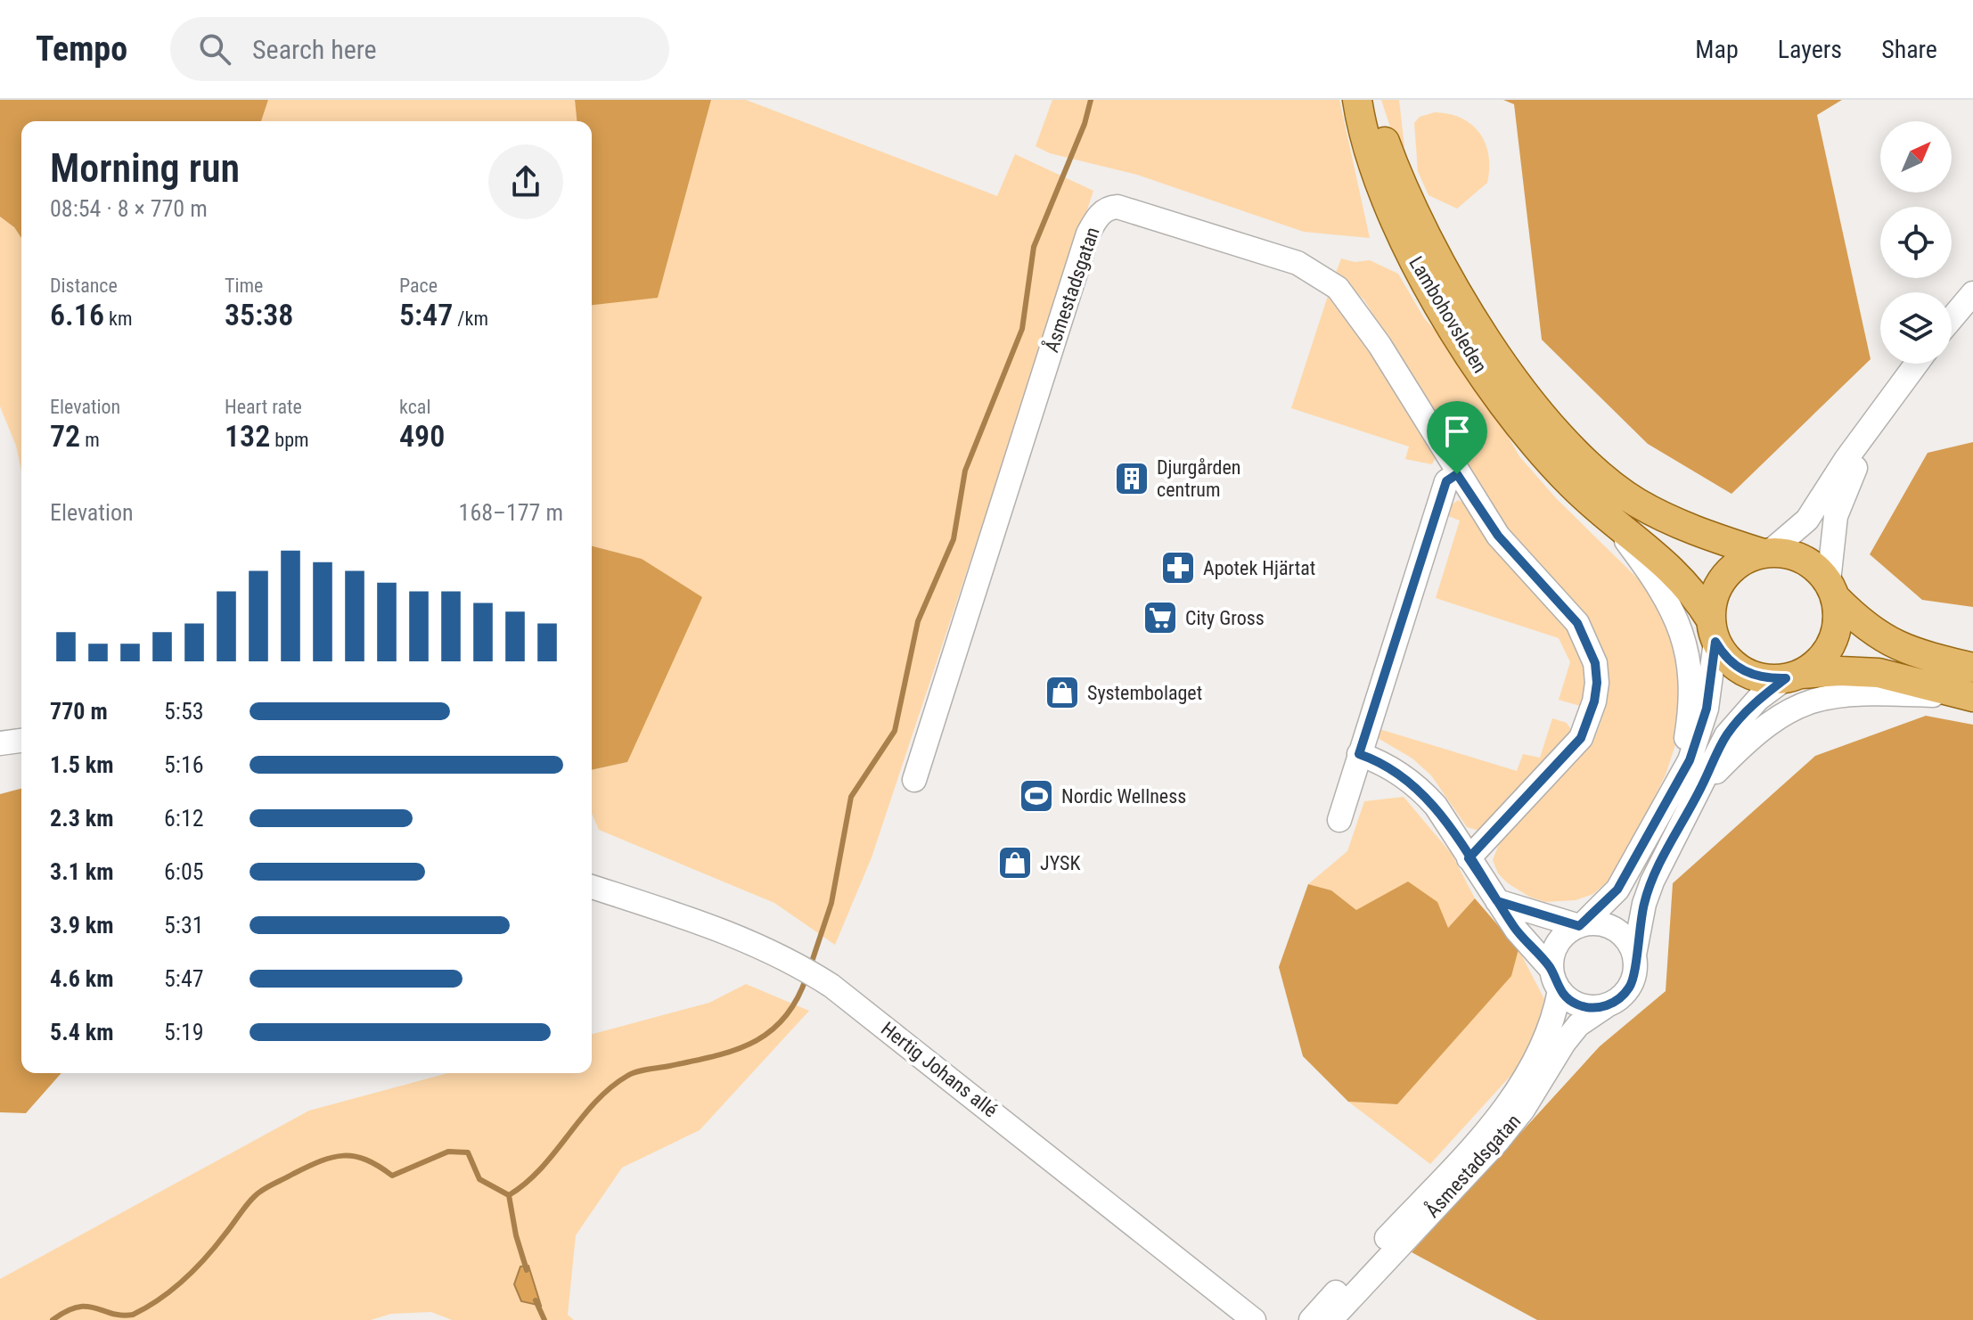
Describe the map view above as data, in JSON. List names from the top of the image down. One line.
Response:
{"streets":{"main road":["Lambohovsleden"],"street":["Åsmestadsgatan","Hertig Johans allé"]},"places":{"building":["Djurgården centrum"],"pharmacy":["Apotek Hjärtat"],"supermarket":["City Gross"],"shop":["Systembolaget","JYSK"],"sports":["Nordic Wellness"]},"north":"top right","page":{"header":"Tempo","search":"Search here","nav":["Map","Layers","Share"],"heading":["Morning run","08:54 · 8 × 770 m"],"stats":[["Distance","6.16 km"],["Time","35:38"],["Pace","5:47 /km"],["Elevation","72 m"],["Heart rate","132 bpm"],["kcal","490"]],"chart":["Elevation","168–177 m"],"list":[{"name":"770 m","note":"5:53"},{"name":"1.5 km","note":"5:16"},{"name":"2.3 km","note":"6:12"},{"name":"3.1 km","note":"6:05"},{"name":"3.9 km","note":"5:31"},{"name":"4.6 km","note":"5:47"},{"name":"5.4 km","note":"5:19"}]}}
